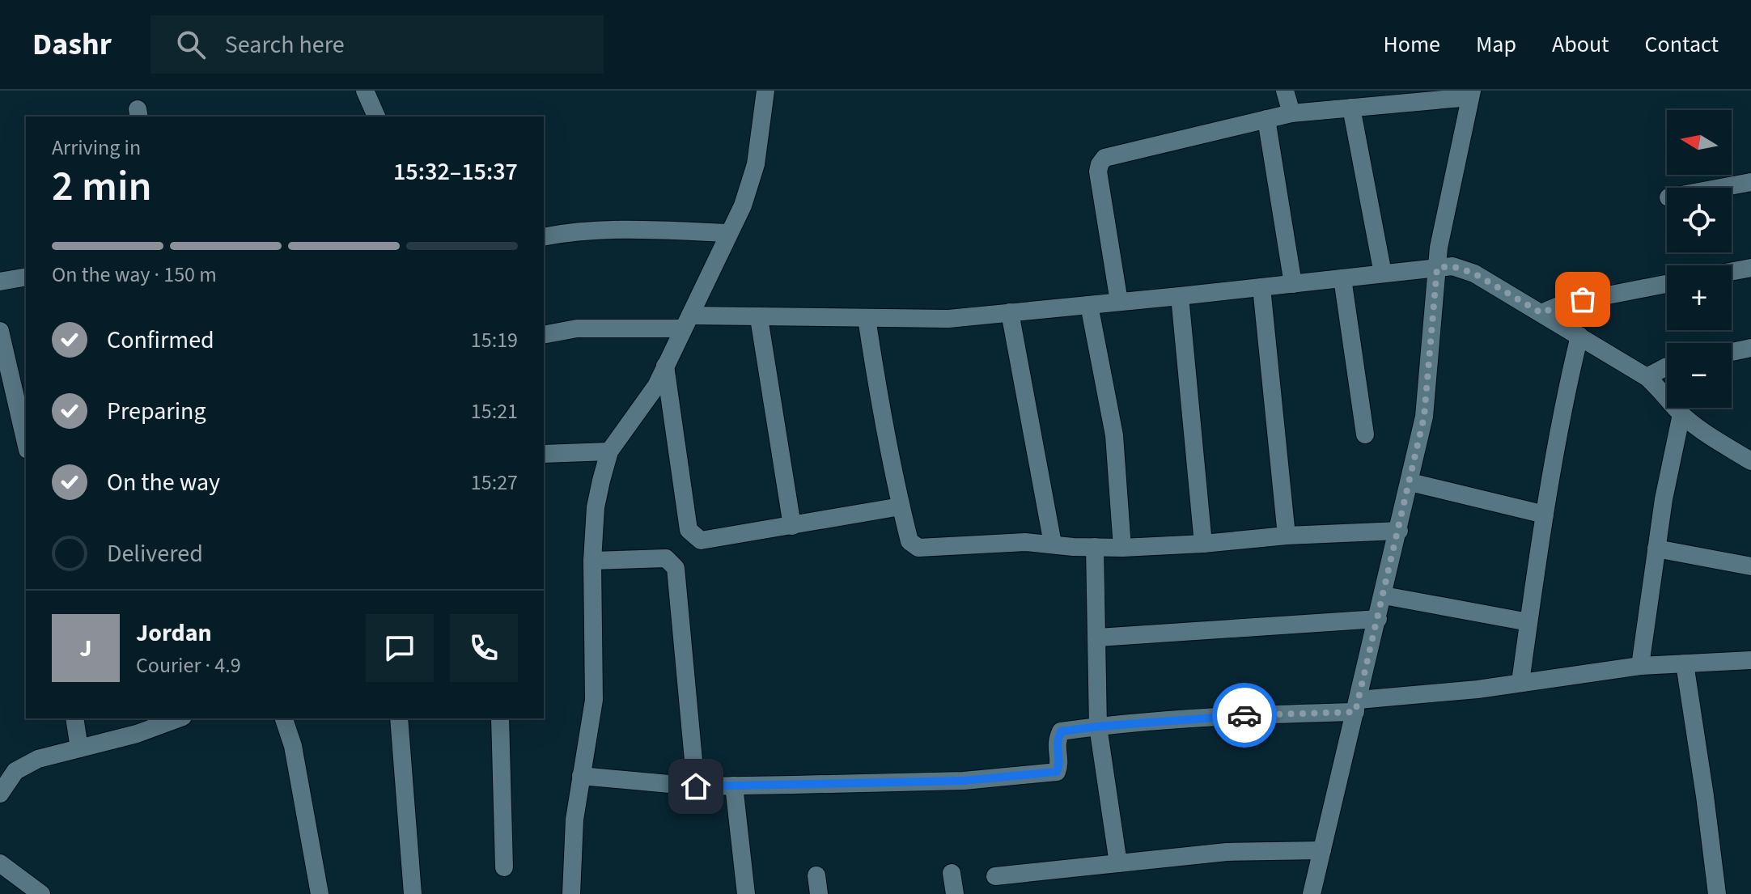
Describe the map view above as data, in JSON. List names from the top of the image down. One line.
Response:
{"north":"left","page":{"header":"Dashr","search":"Search here","nav":["Home","Map","About","Contact"],"map_buttons":["+","−"],"heading":["2 min","Arriving in","15:32–15:37"],"panel":["Jordan","Courier · 4.9"],"bar":"On the way · 150 m","list":[["Confirmed","15:19"],["Preparing","15:21"],["On the way","15:27"],"Delivered"],"round":"J"}}
